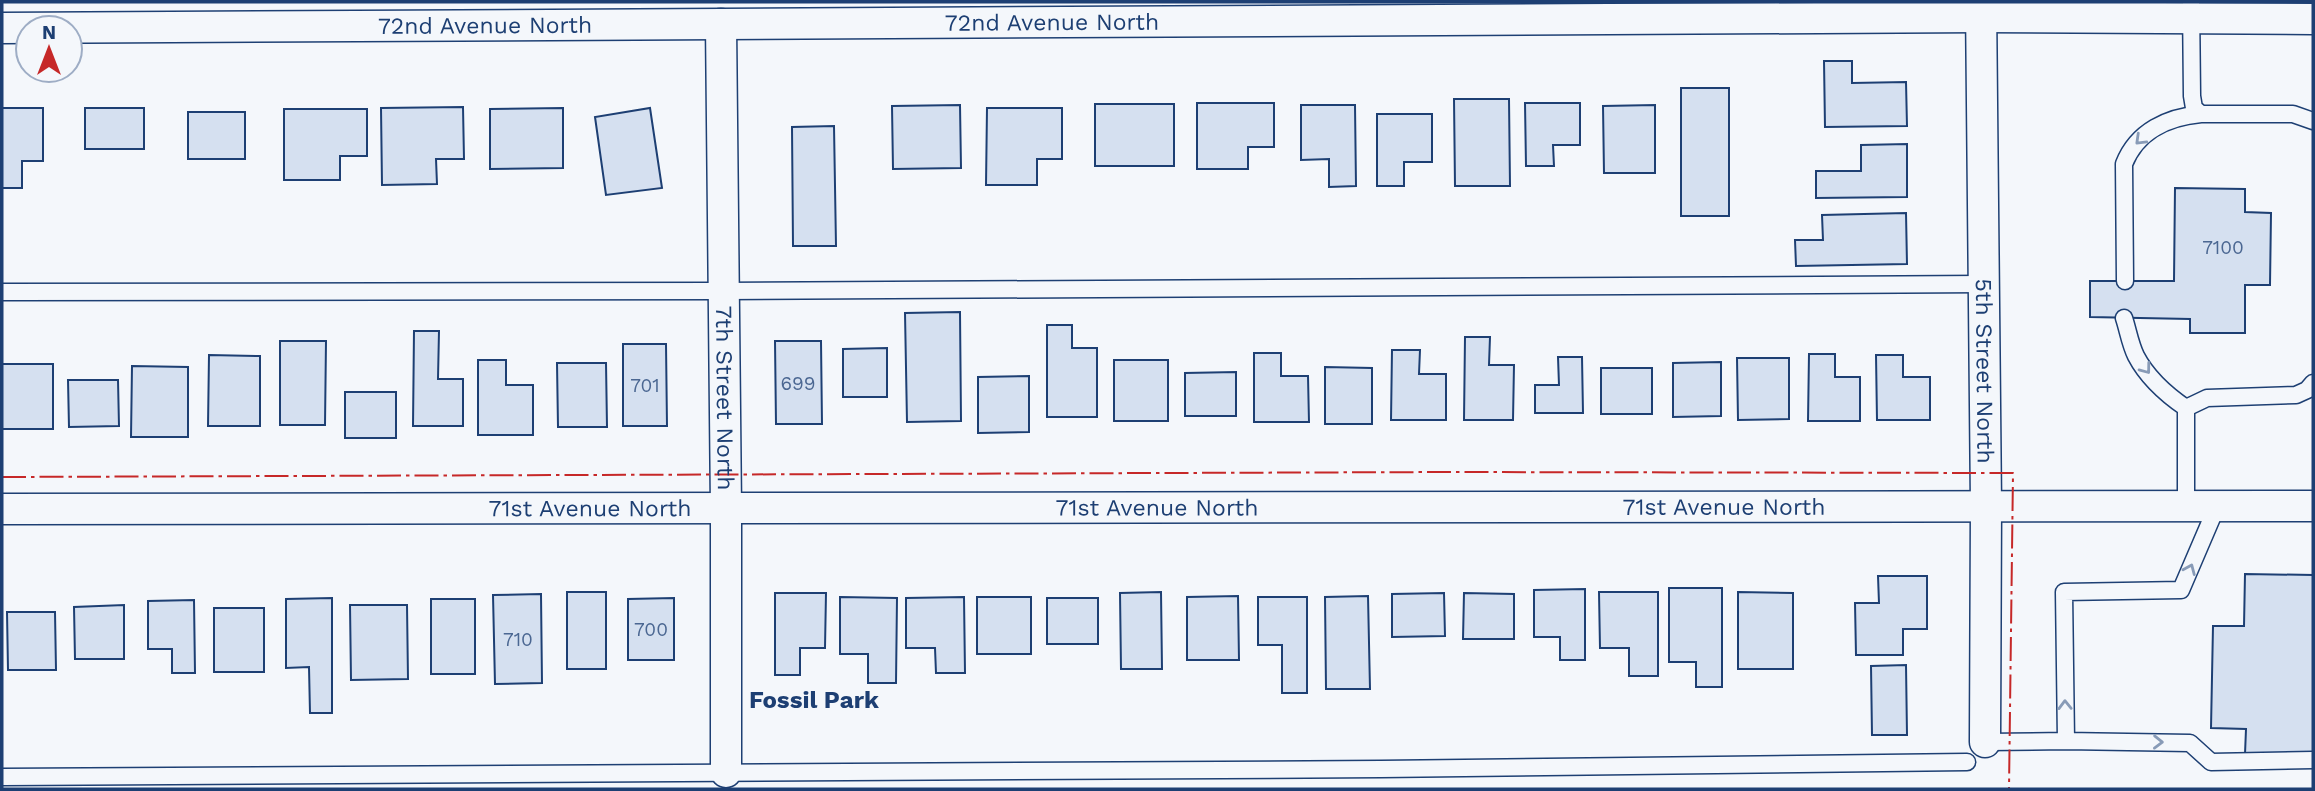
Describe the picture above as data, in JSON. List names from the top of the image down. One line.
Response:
{"streets":{"street":["72nd Avenue North","5th Street North","7th Street North","71st Avenue North"]},"crossings":[["72nd Avenue North","5th Street North"],["72nd Avenue North","7th Street North"],["5th Street North","71st Avenue North"],["7th Street North","71st Avenue North"]],"districts":["Fossil Park"],"house_numbers":["7100","699","701","700","710"],"north":"top"}
